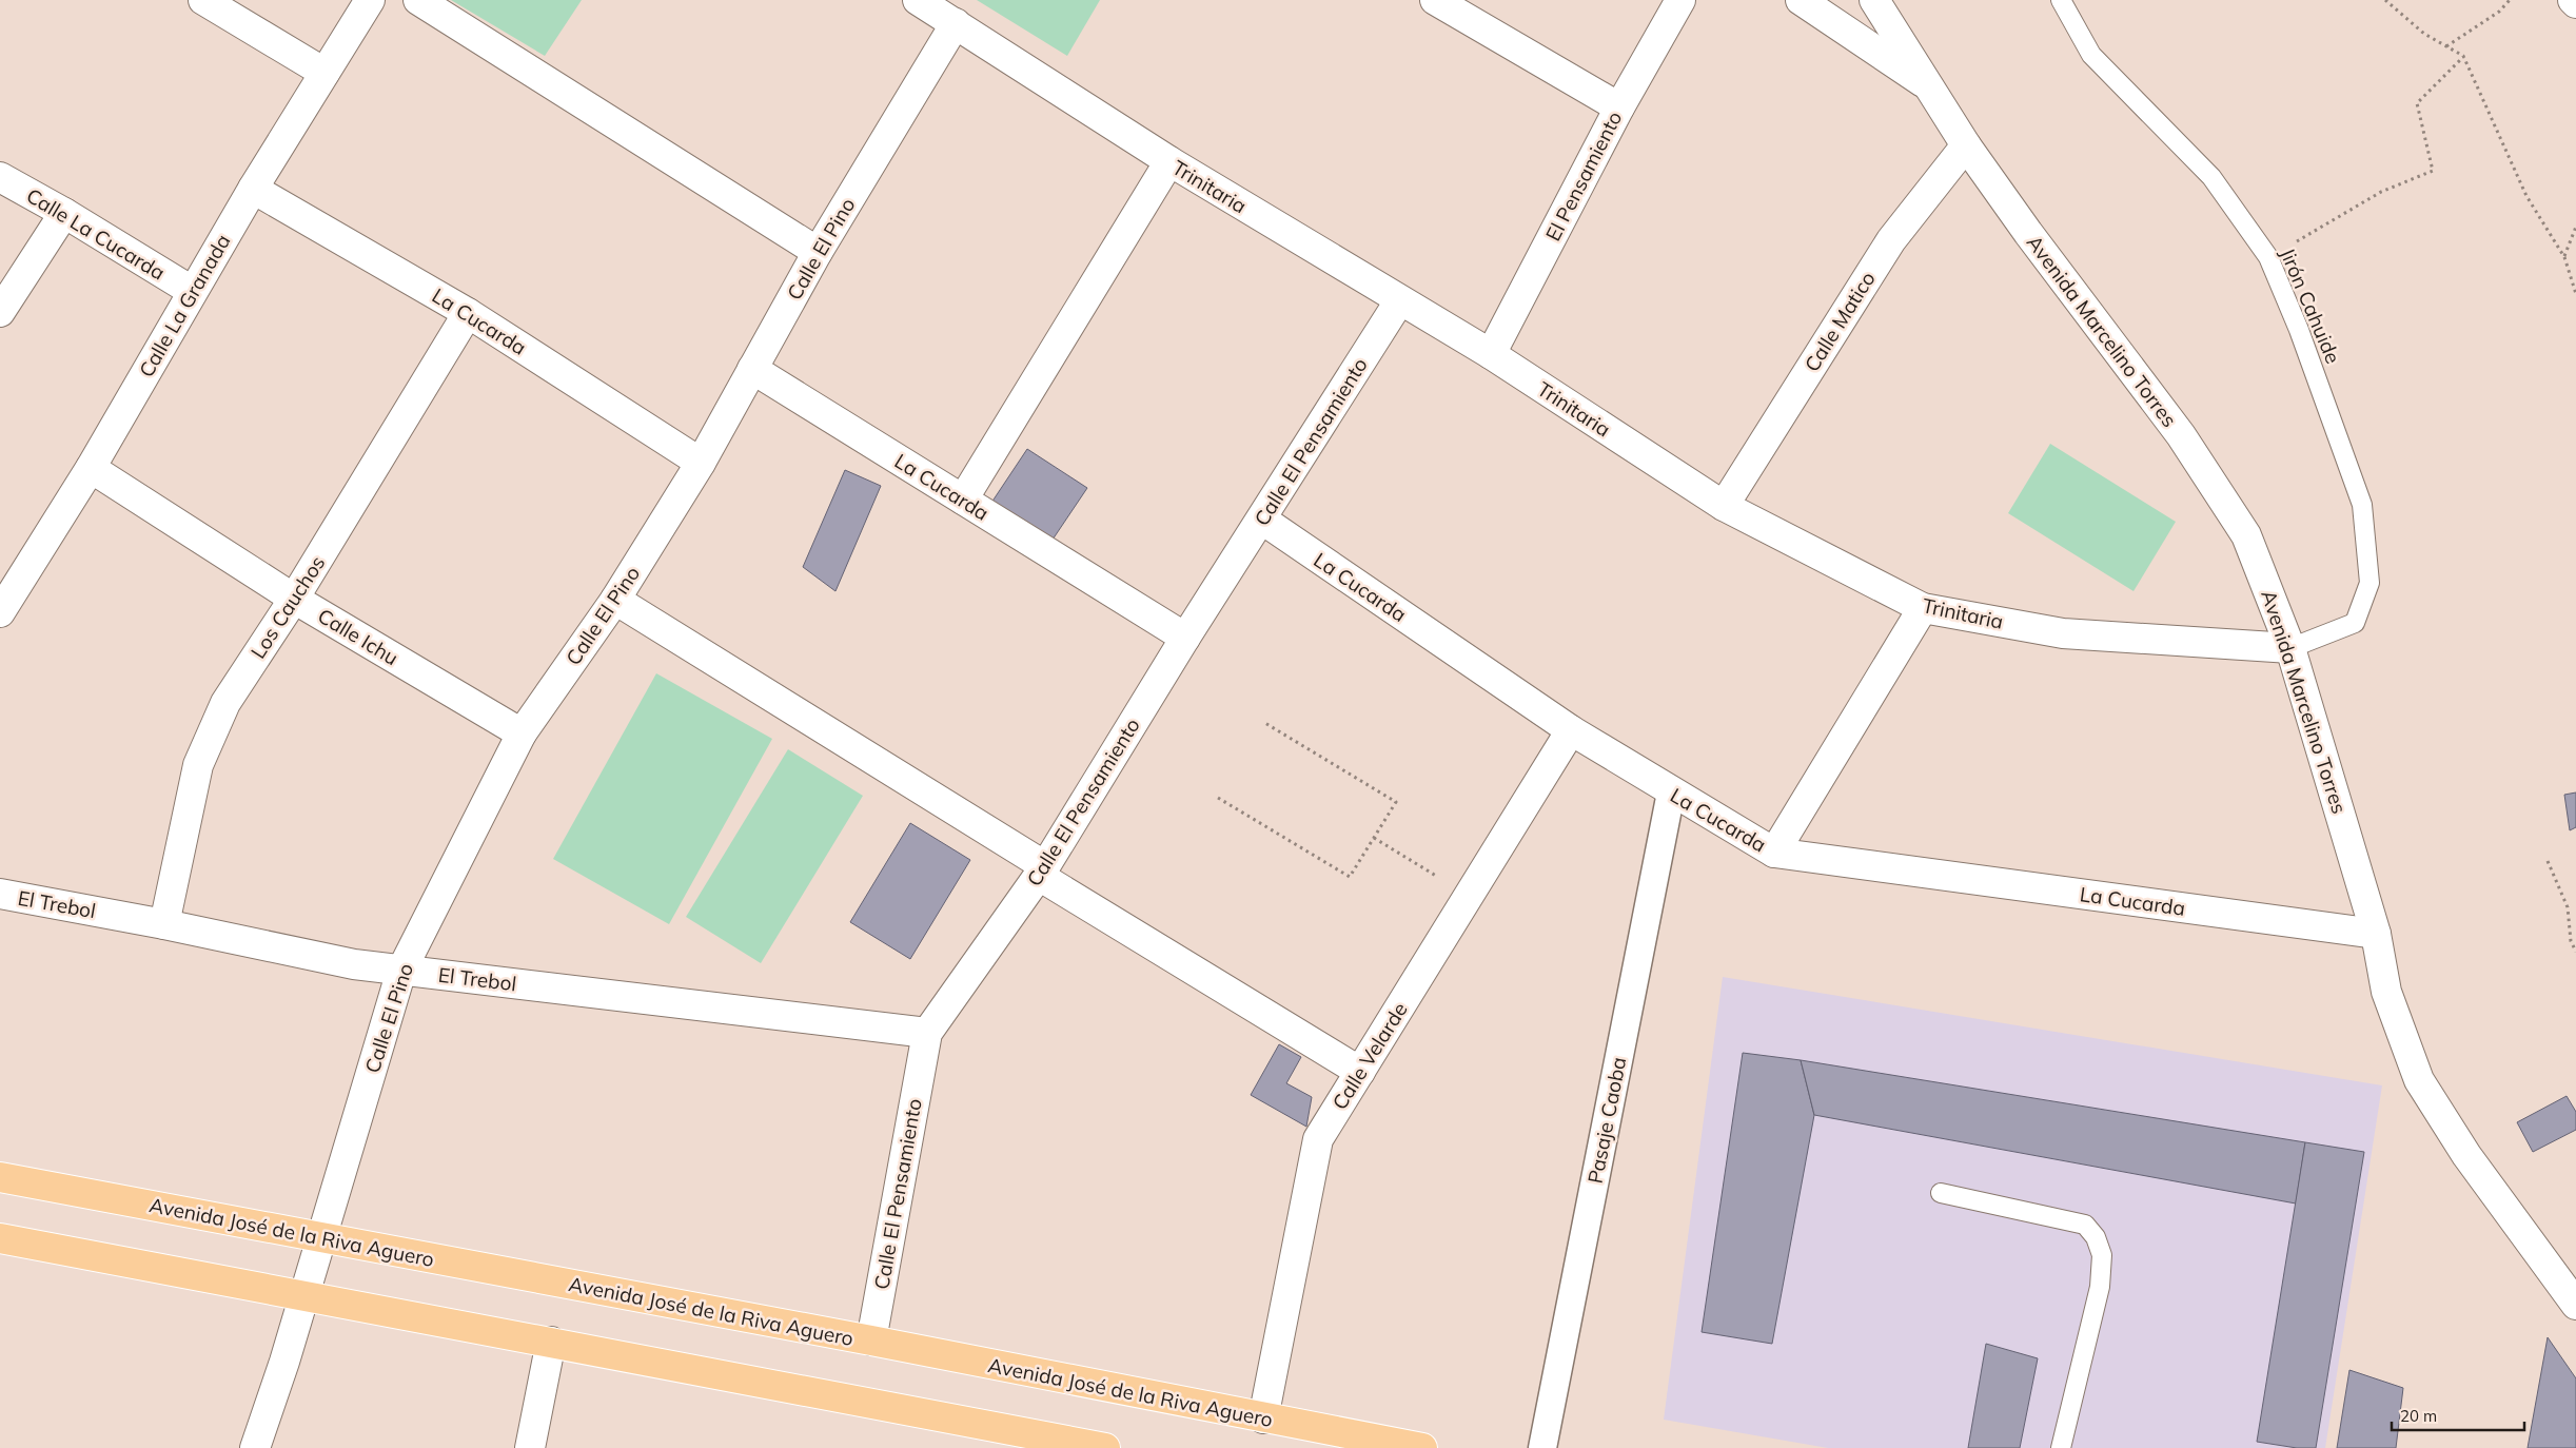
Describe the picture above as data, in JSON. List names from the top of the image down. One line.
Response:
{"streets":{"main road":["Avenida José de la Riva Aguero"],"street":["El Pensamiento","Trinitaria","Calle La Cucarda","Calle El Pino","Calle La Granada","La Cucarda","Calle Matico","Avenida Marcelino Torres","Calle El Pensamiento","Los Cauchos","Calle Ichu","El Trebol","Calle Velarde","Pasaje Caoba"],"lane":["Jirón Cahuide"]},"crossings":[["El Pensamiento","Trinitaria"],["Trinitaria","Calle El Pino"],["Trinitaria","Jirón Cahuide"],["Trinitaria","Calle Matico"],["Trinitaria","Avenida Marcelino Torres"],["Trinitaria","Calle El Pensamiento"],["Calle La Cucarda","Calle La Granada"],["Calle El Pino","La Cucarda"],["Calle El Pino","Calle Ichu"],["Calle El Pino","El Trebol"],["Calle El Pino","Avenida José de la Riva Aguero"],["Calle La Granada","La Cucarda"],["Calle La Granada","Calle Ichu"],["Jirón Cahuide","Avenida Marcelino Torres"],["La Cucarda","Avenida Marcelino Torres"],["La Cucarda","Calle El Pensamiento"],["La Cucarda","Los Cauchos"],["La Cucarda","Calle Velarde"],["La Cucarda","Pasaje Caoba"],["Calle Matico","Avenida Marcelino Torres"],["Calle El Pensamiento","El Trebol"],["Calle El Pensamiento","Avenida José de la Riva Aguero"],["Los Cauchos","Calle Ichu"],["Los Cauchos","El Trebol"],["Calle Velarde","Avenida José de la Riva Aguero"]],"scale_bar":"20 m"}
